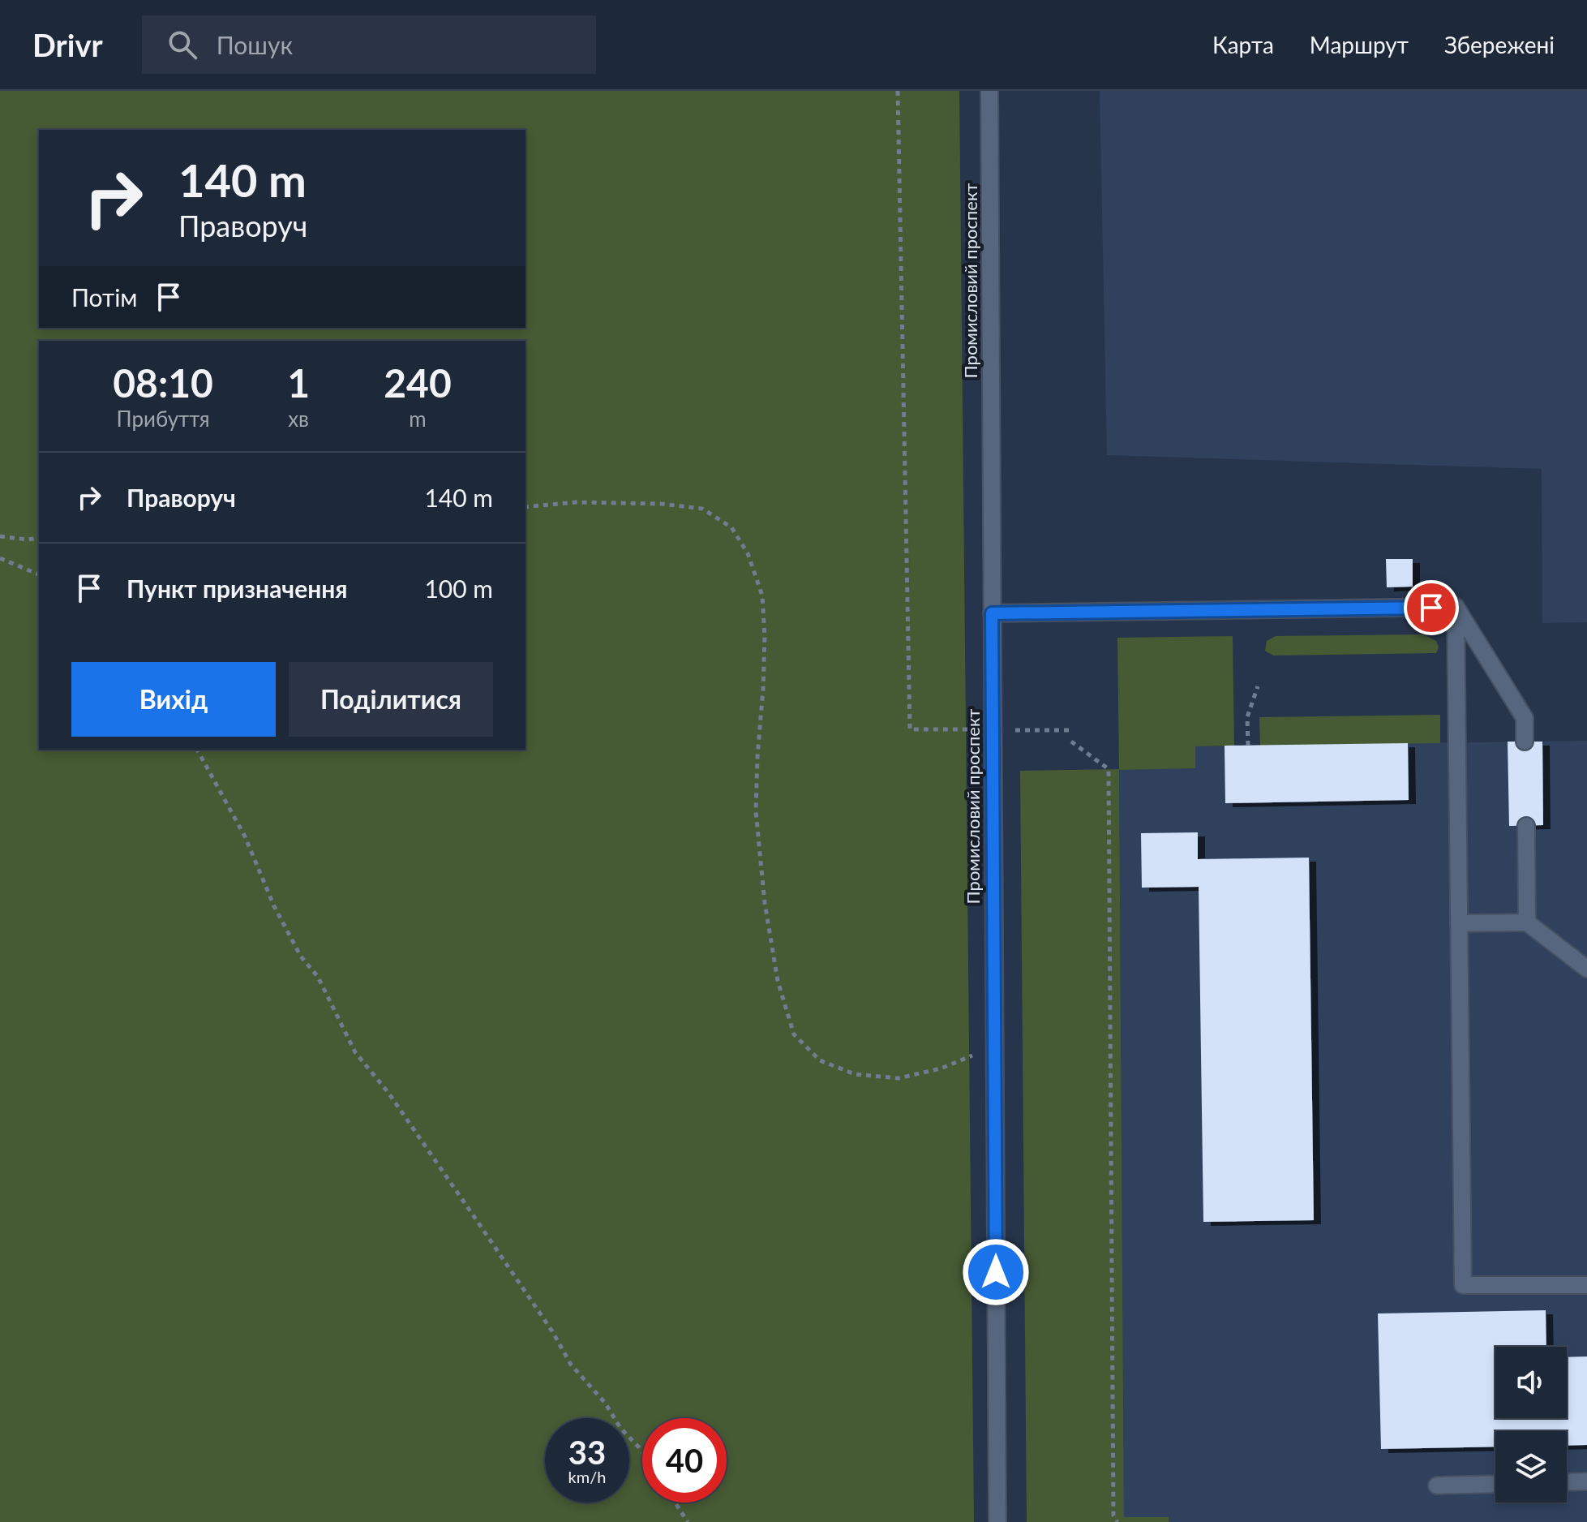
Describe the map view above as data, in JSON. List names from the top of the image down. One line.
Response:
{"streets":{"street":["Промисловий проспект"]},"page":{"header":"Drivr","search":"Пошук","nav":["Карта","Маршрут","Збережені"],"turn":["140 m","Праворуч"],"then":"Потім","eta":["08:10","Прибуття","1","хв","240","m"],"list":[{"name":"Праворуч","value":"140 m"},{"name":"Пункт призначення","value":"100 m"}],"buttons":["Вихід","Поділитися"],"speed":"33 km/h","limit":"40"}}
